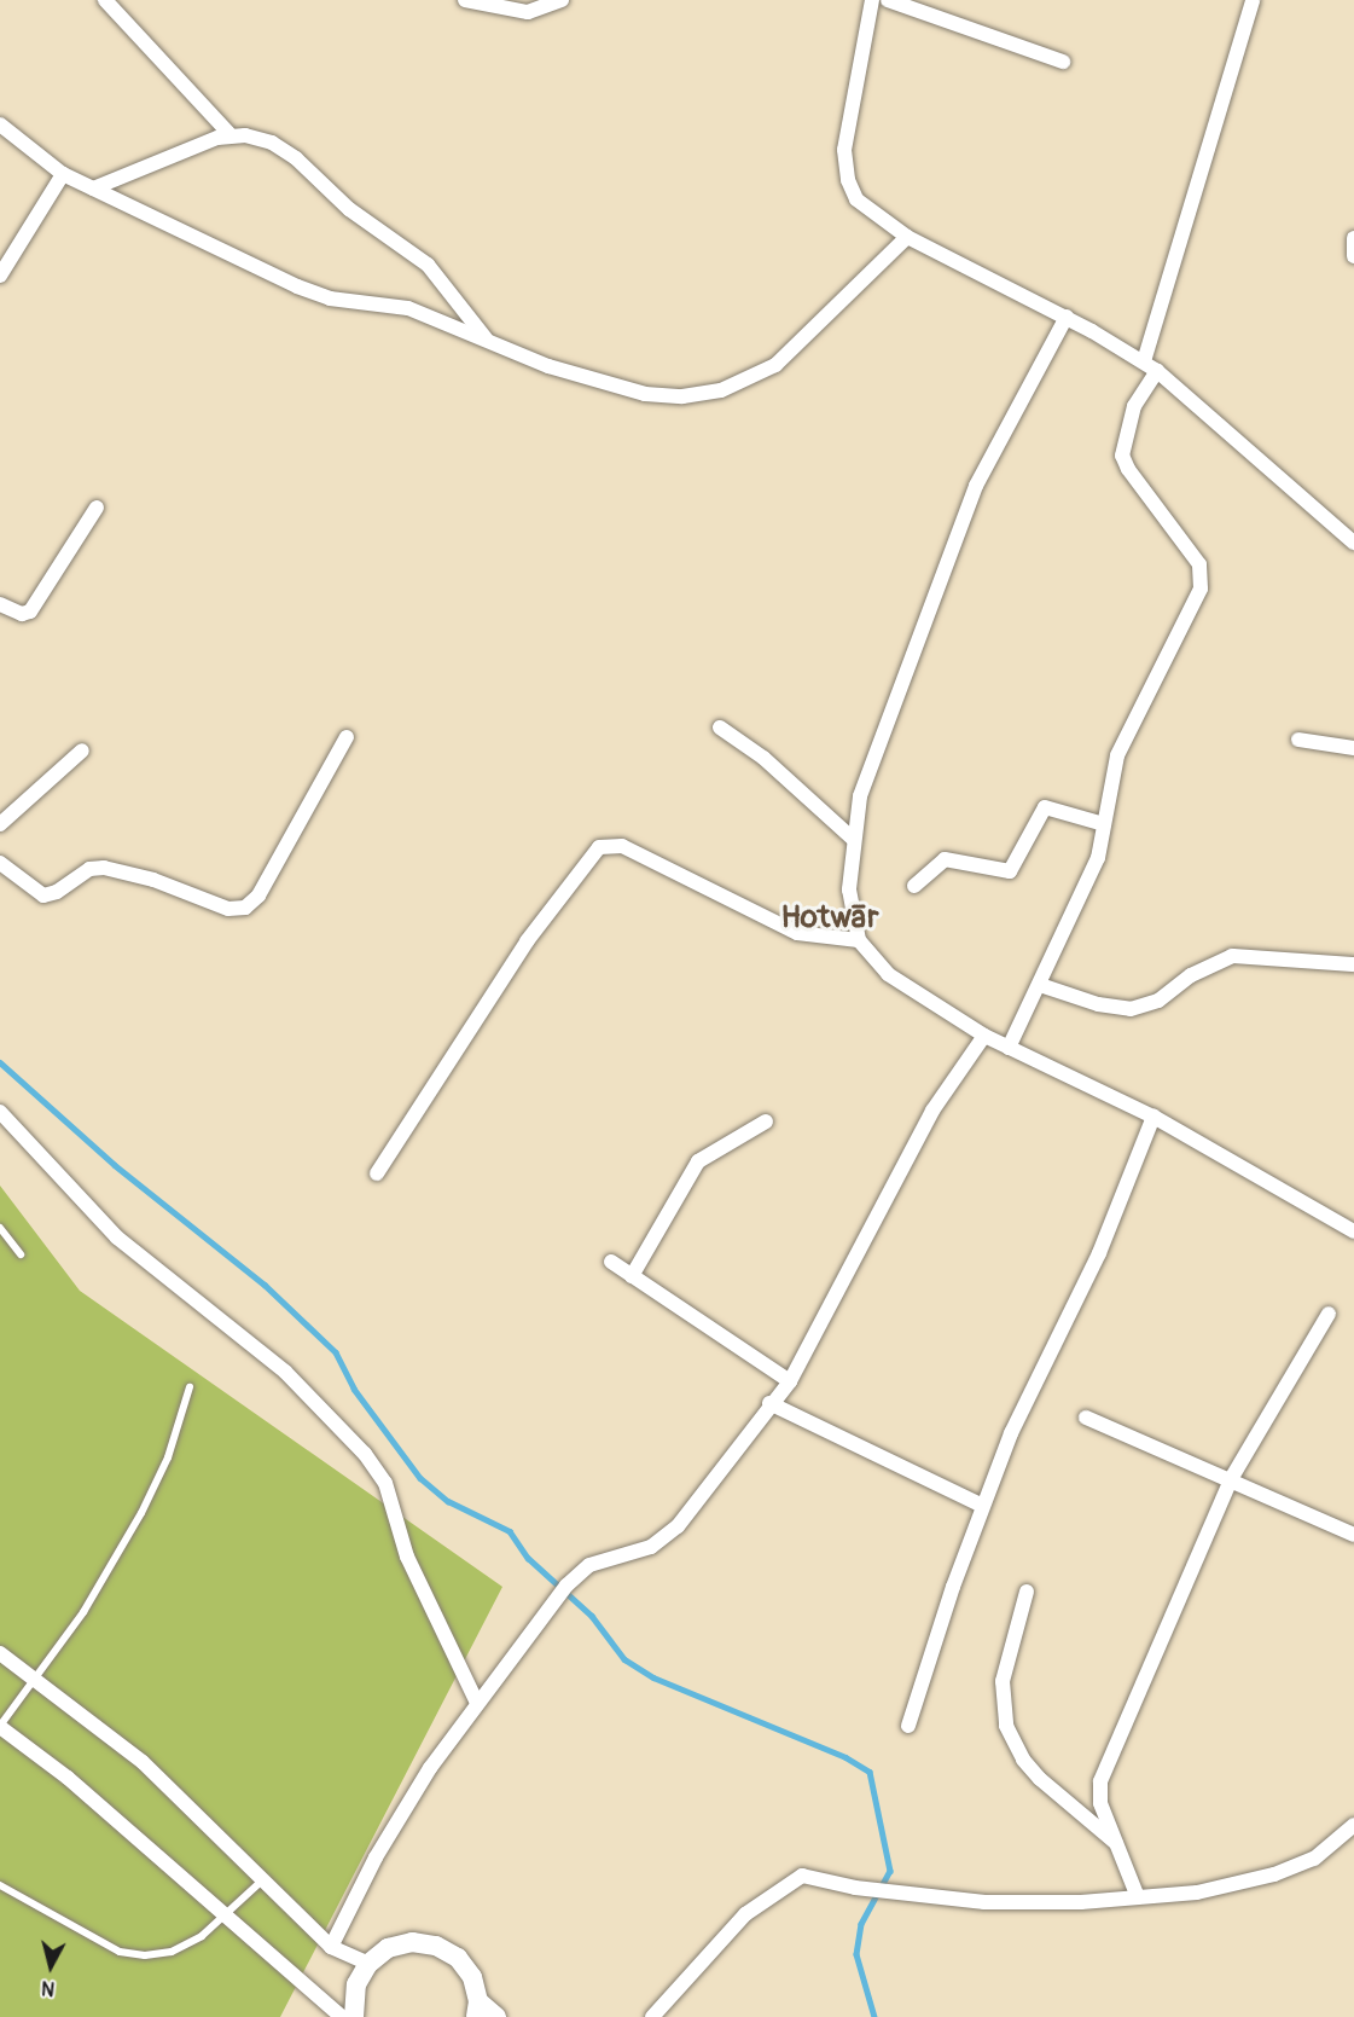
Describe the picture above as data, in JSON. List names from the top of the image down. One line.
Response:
{"districts":["Hotwār"],"north":"bottom"}
